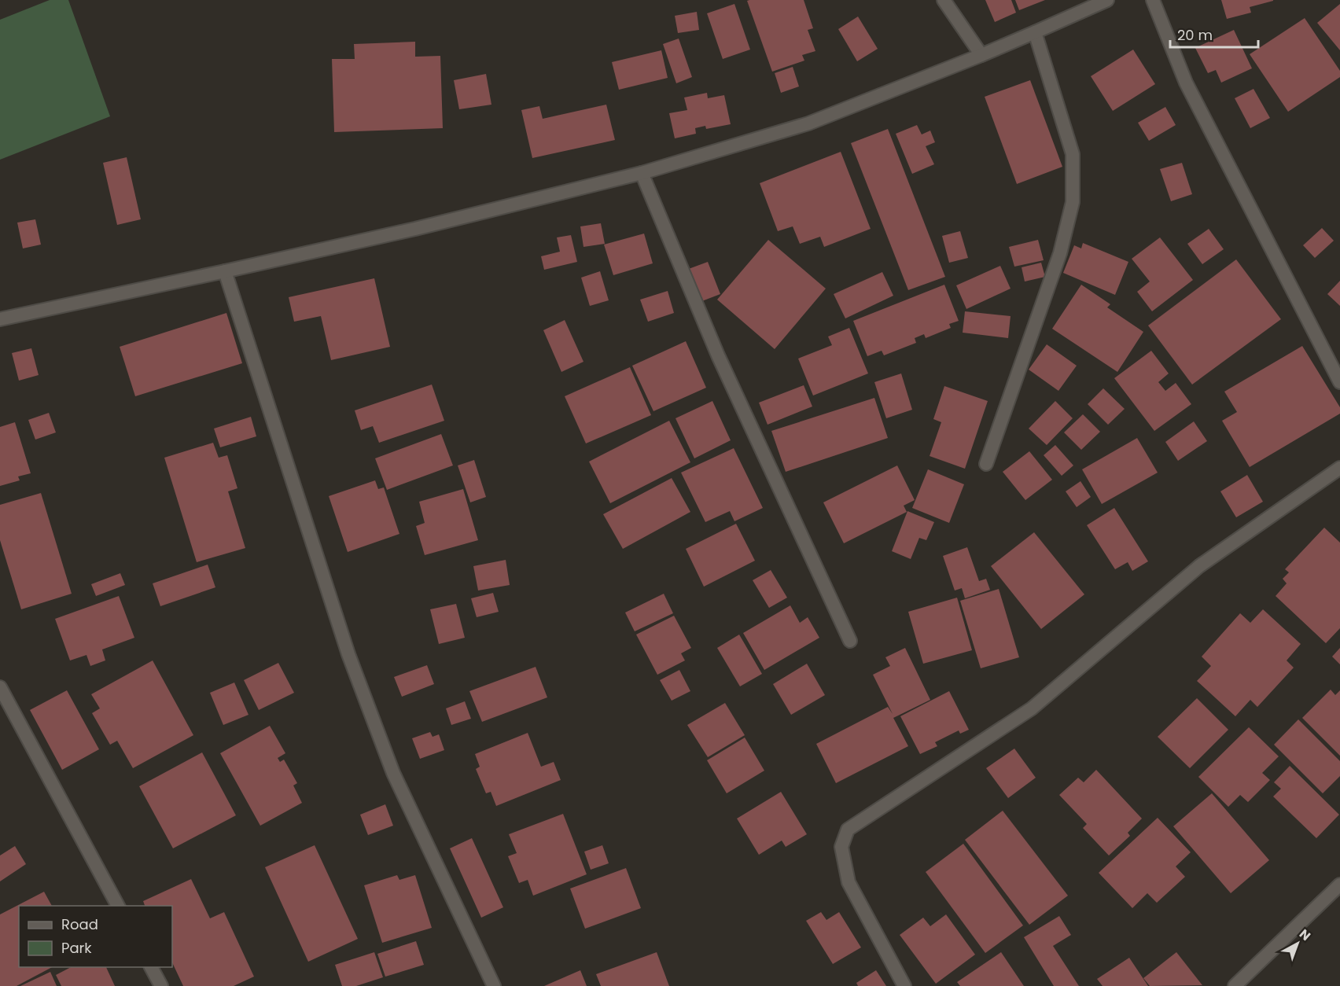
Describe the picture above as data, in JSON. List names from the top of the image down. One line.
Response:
{"legend":["Road","Park"],"scale_bar":"20 m","north":"top right"}
